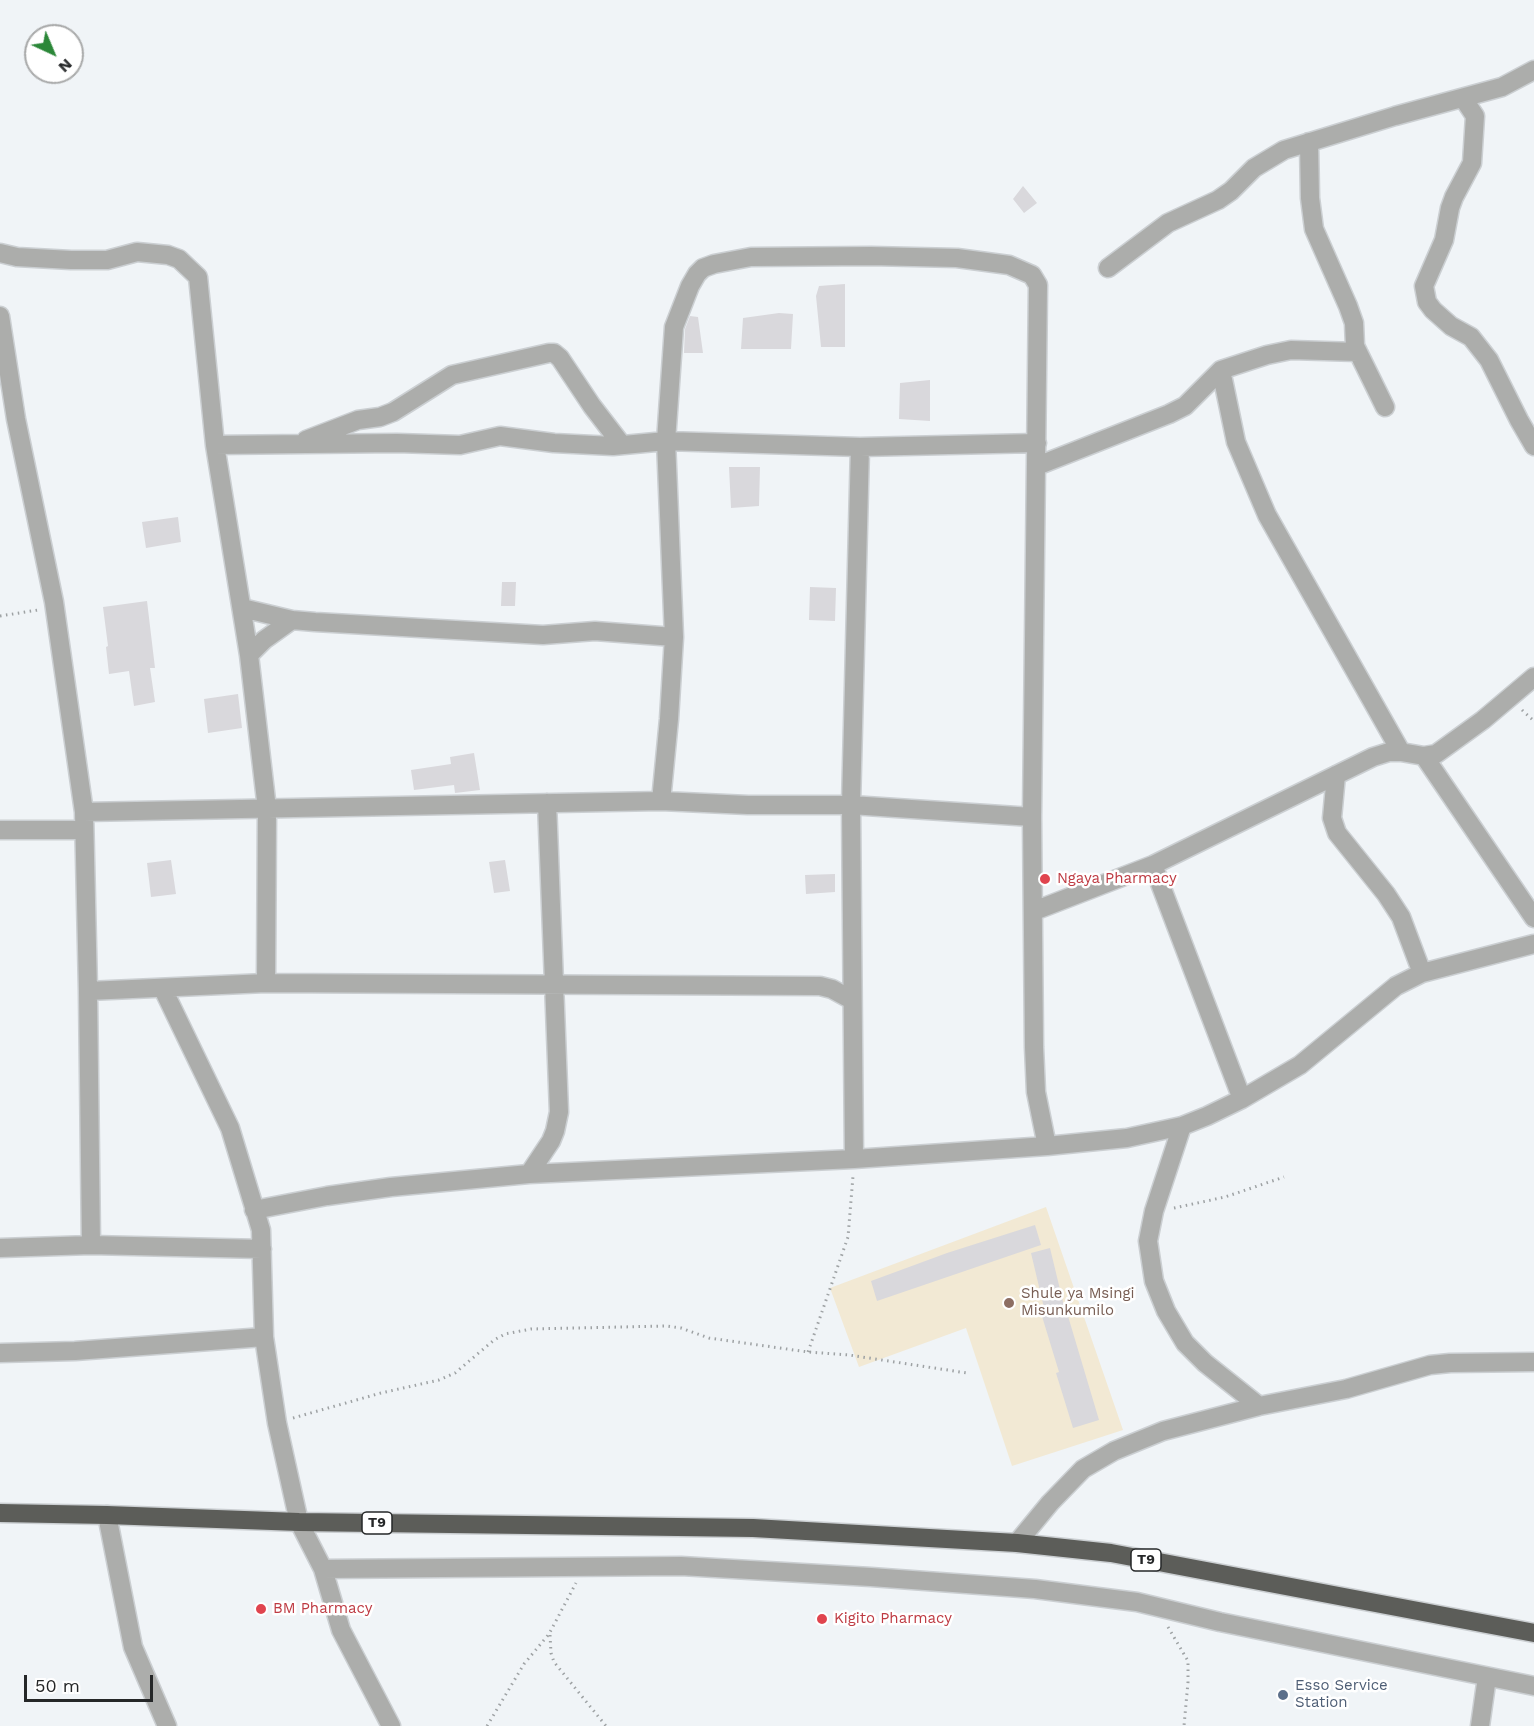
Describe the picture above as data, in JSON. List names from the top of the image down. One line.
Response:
{"streets":{"highway":["T9"]},"places":["Ngaya Pharmacy","Shule ya Msingi Misunkumilo","BM Pharmacy","Kigito Pharmacy","Esso Service Station"],"scale_bar":"50 m","north":"bottom right"}
